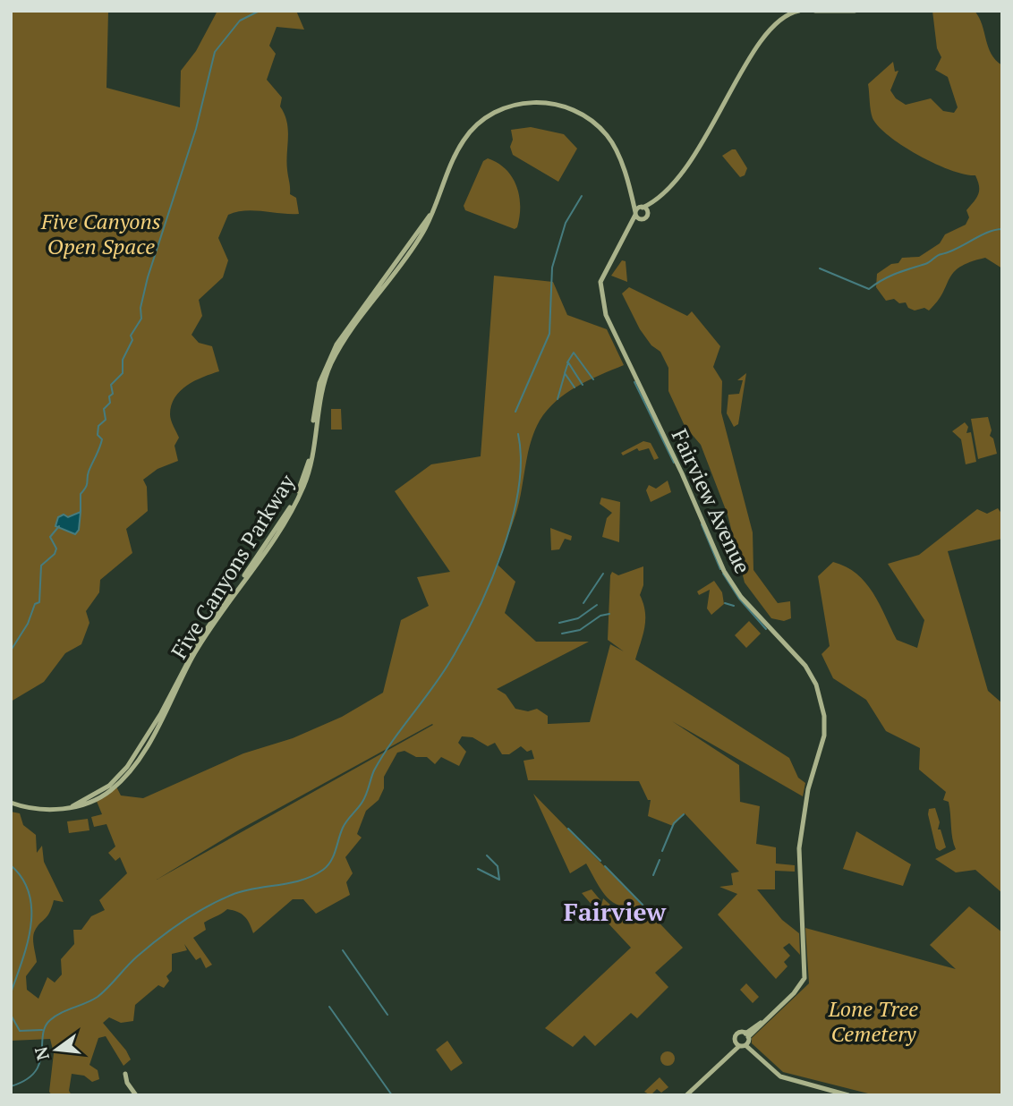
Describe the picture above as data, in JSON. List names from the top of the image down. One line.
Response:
{"streets":{"main road":["Fairview Avenue","Five Canyons Parkway"]},"crossings":[["Fairview Avenue","Five Canyons Parkway"]],"districts":["Fairview"],"parks":["Five Canyons Open Space","Lone Tree Cemetery"],"north":"left"}
